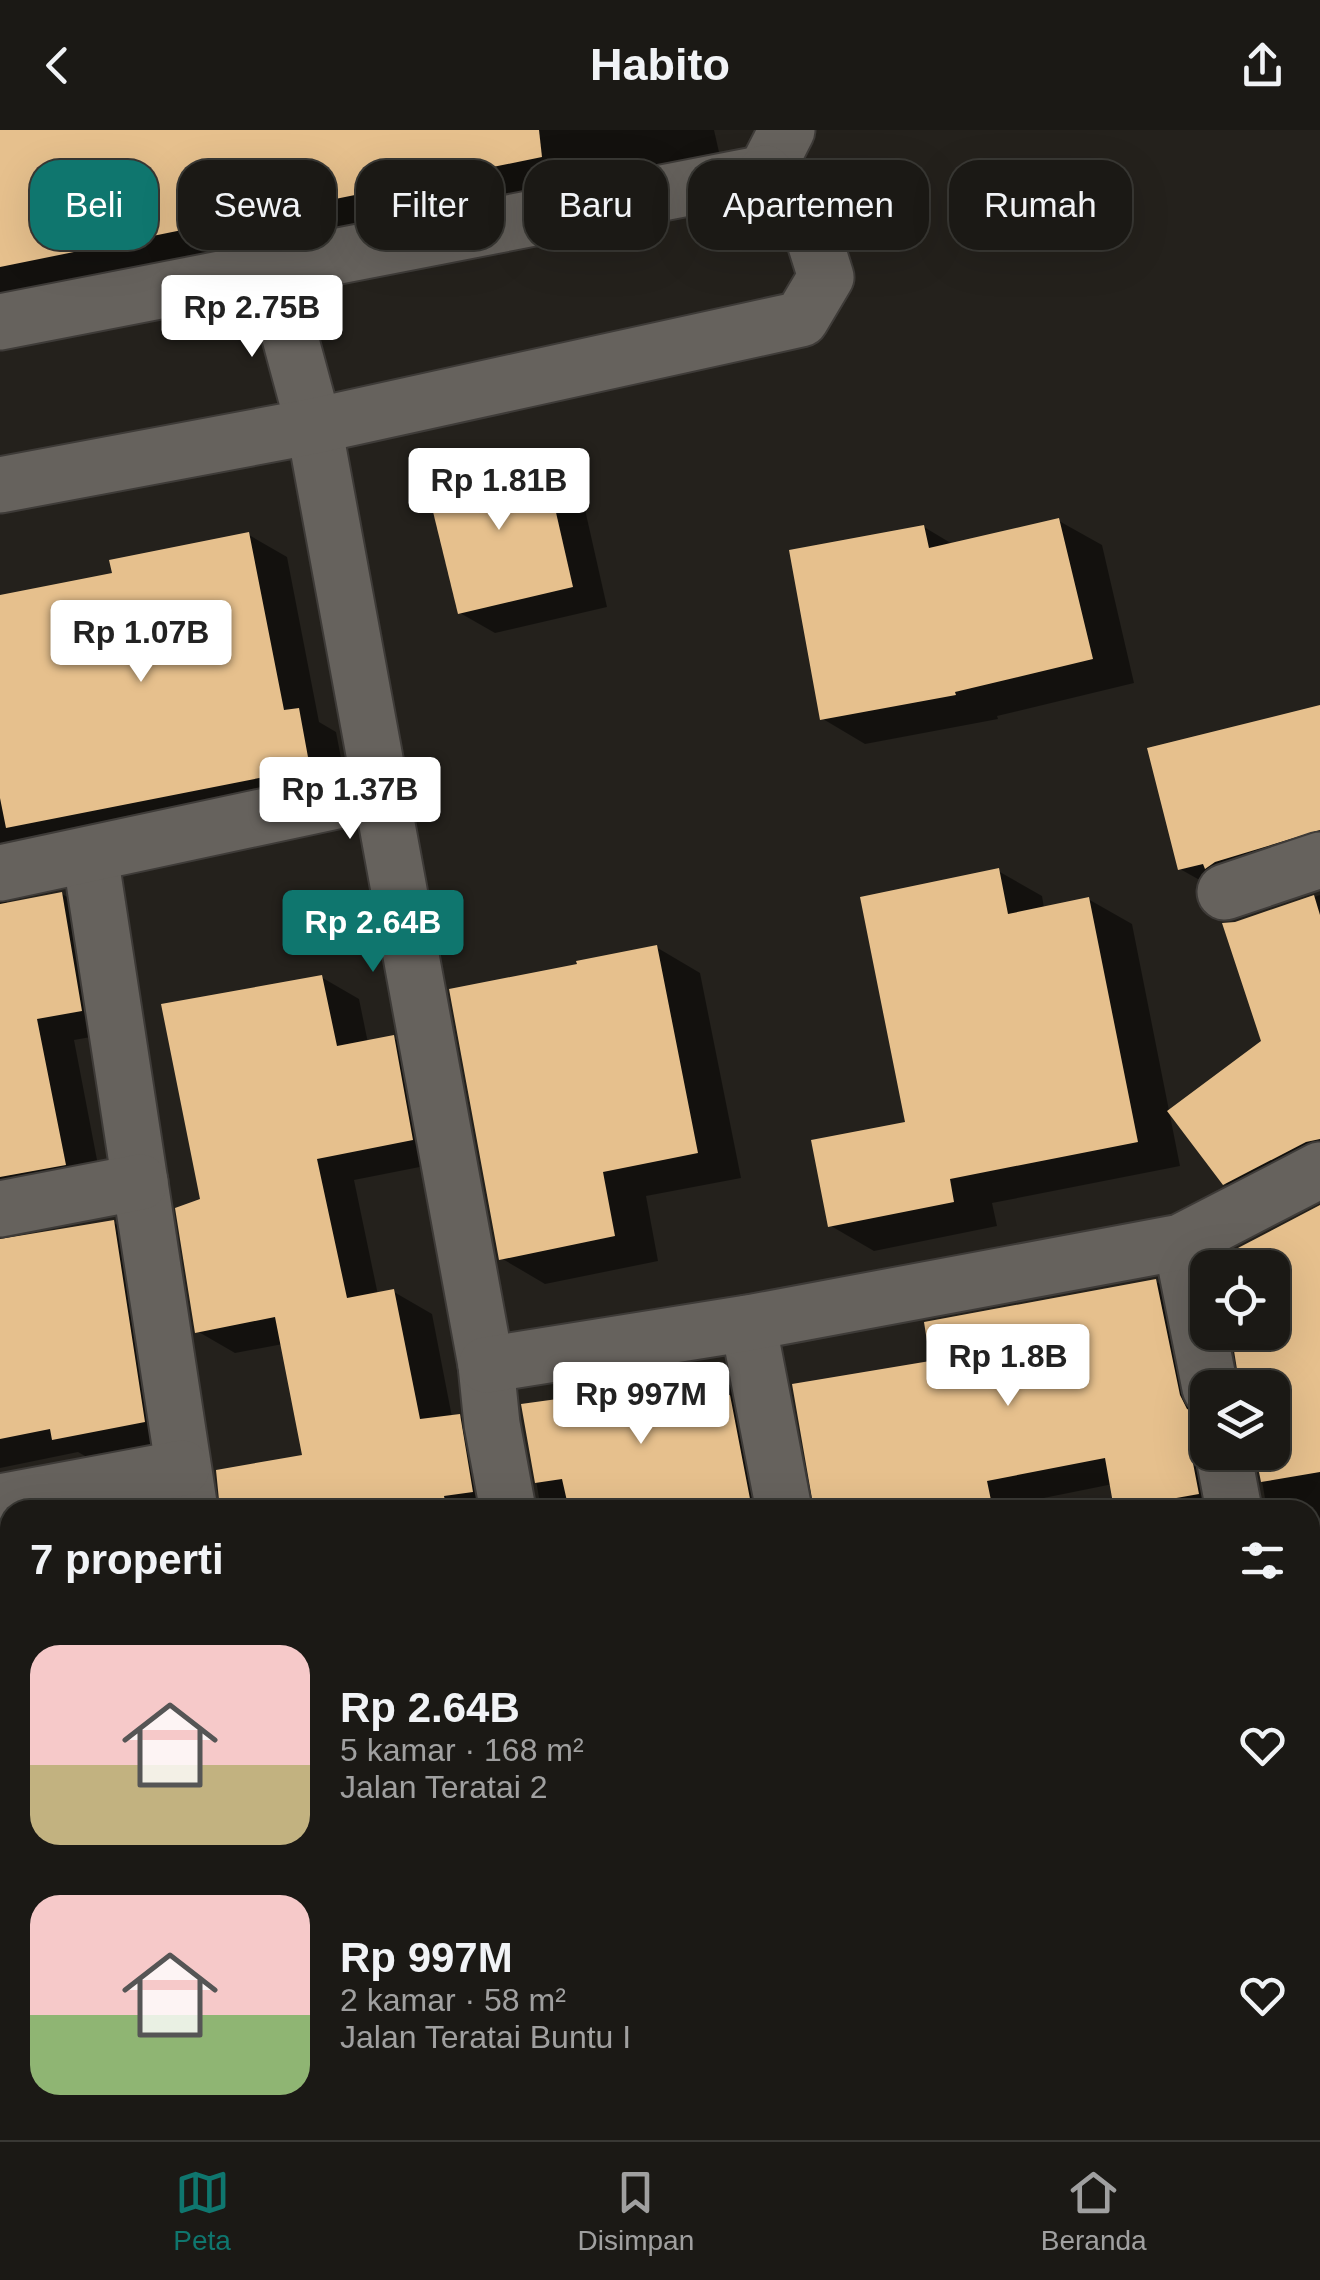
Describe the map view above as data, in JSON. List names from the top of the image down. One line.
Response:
{"page":{"header":"Habito","chip":["Beli","Sewa","Filter","Baru","Apartemen","Rumah"],"price":["Rp 2.75B","Rp 1.81B","Rp 1.07B","Rp 1.37B","Rp 2.64B","Rp 1.8B","Rp 997M"],"heading":"7 properti","list":[{"name":"Rp 2.64B","note":"5 kamar · 168 m² · Jalan Teratai 2"},{"name":"Rp 997M","note":"2 kamar · 58 m² · Jalan Teratai Buntu I"}],"tabs":["Peta","Disimpan","Beranda"]}}
